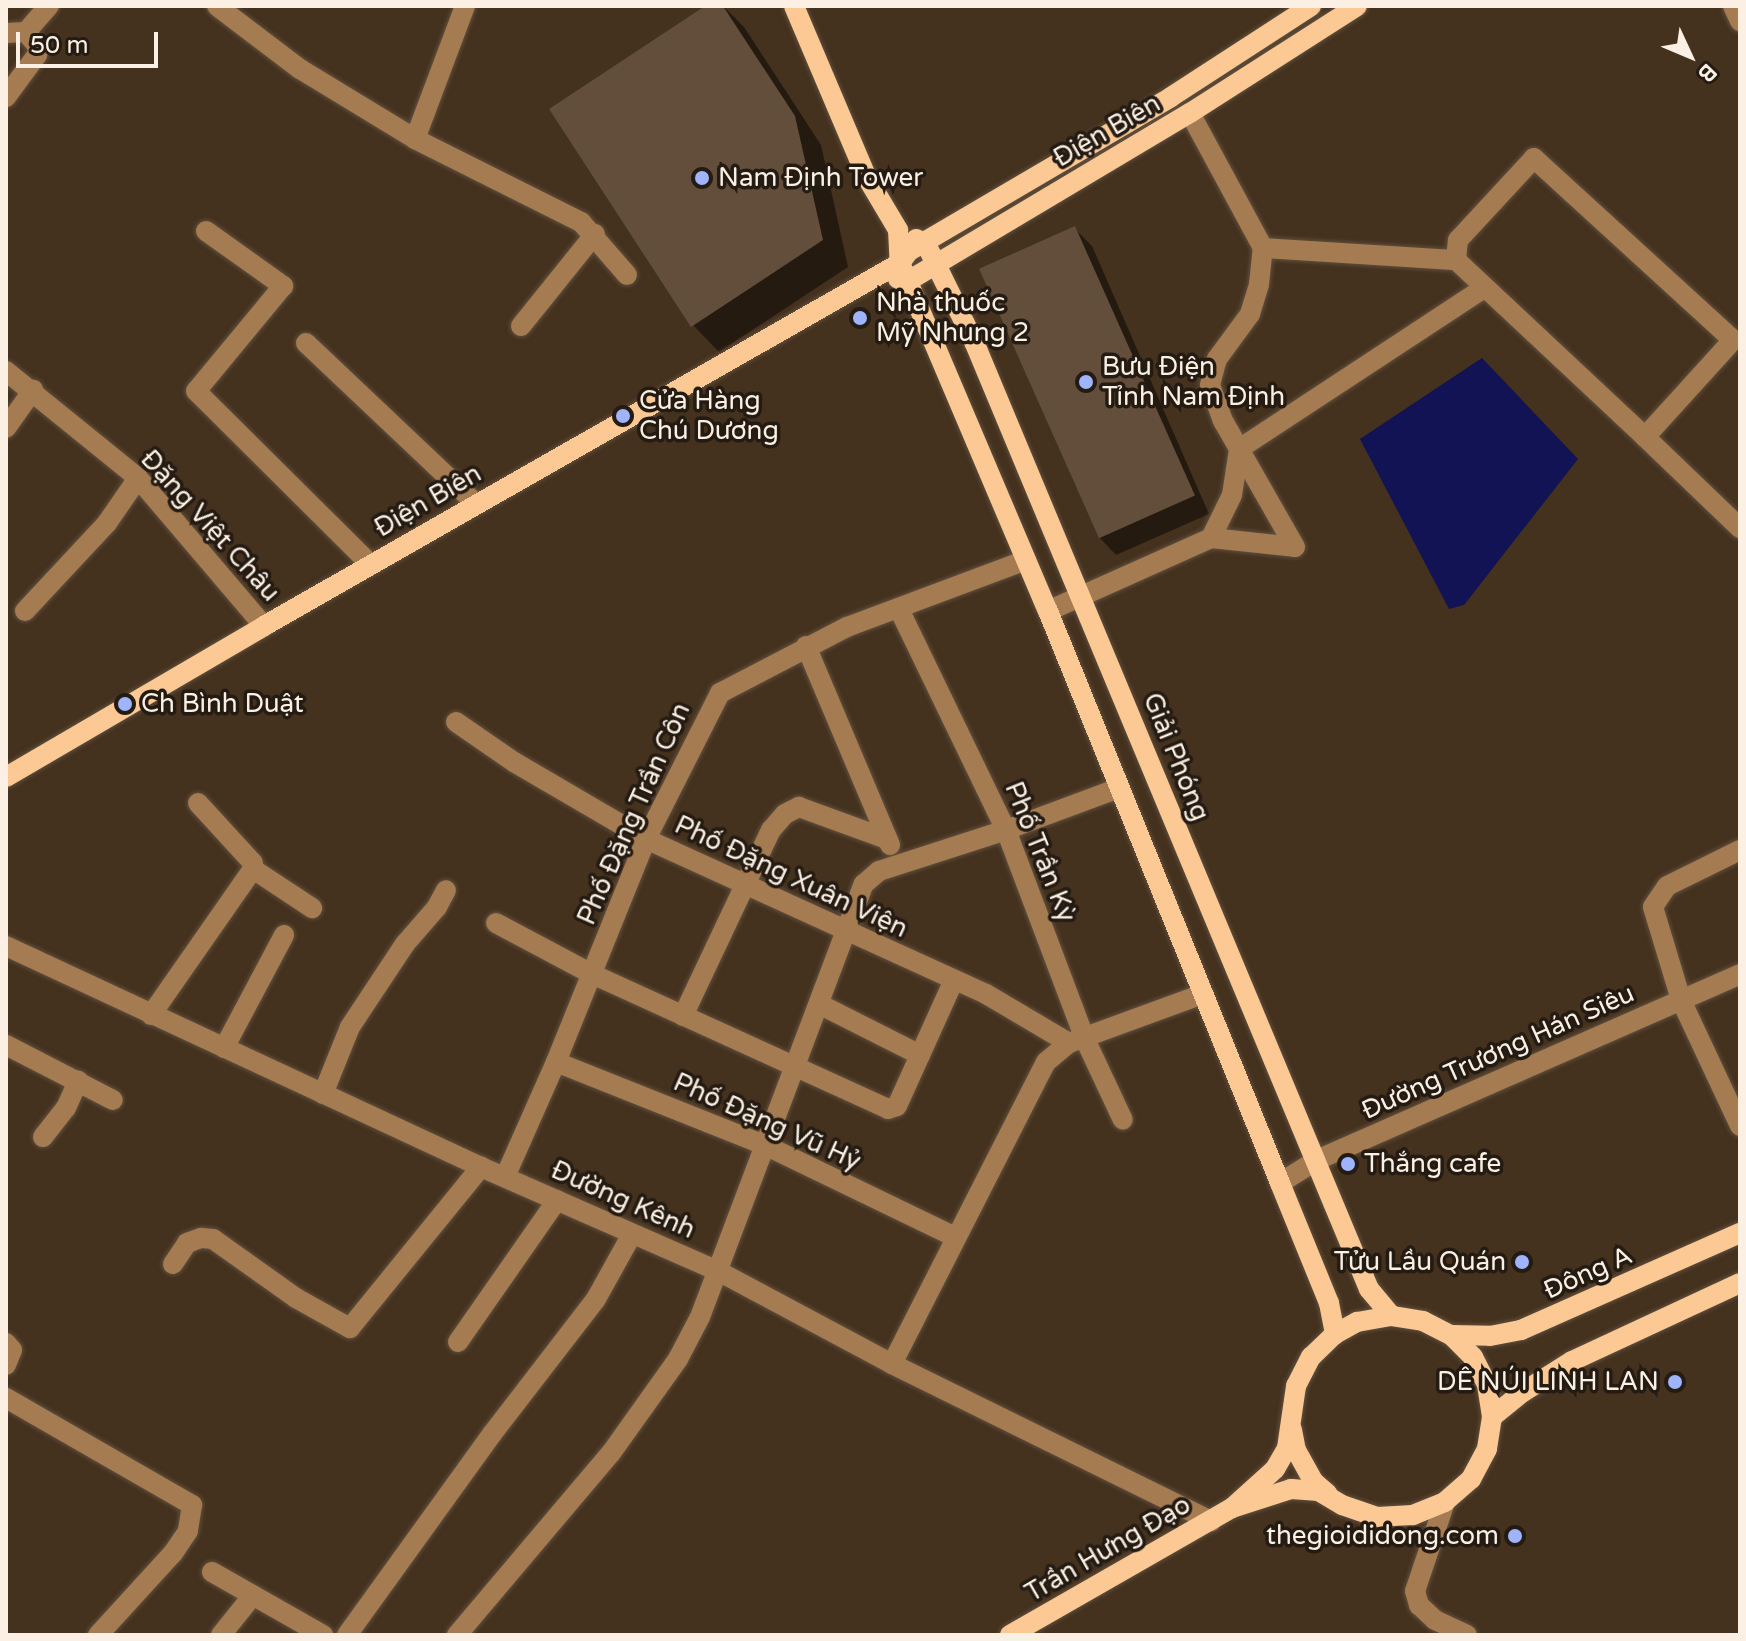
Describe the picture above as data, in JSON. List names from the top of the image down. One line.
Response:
{"streets":{"main road":["Điện Biên","Giải Phóng","Đông A","Trần Hưng Đạo"],"street":["Đặng Việt Châu","Phố Đặng Trần Côn","Phố Trần Kỳ","Phố Đặng Xuân Viện","Đường Trương Hán Siêu","Phố Đặng Vũ Hỷ","Đường Kênh"]},"crossings":[["Điện Biên","Đặng Việt Châu"],["Điện Biên","Giải Phóng"],["Giải Phóng","Đường Trương Hán Siêu"],["Giải Phóng","Đông A"],["Phố Đặng Trần Côn","Phố Trần Kỳ"],["Phố Đặng Trần Côn","Phố Đặng Xuân Viện"],["Phố Đặng Trần Côn","Phố Đặng Vũ Hỷ"],["Phố Đặng Trần Côn","Đường Kênh"],["Phố Trần Kỳ","Phố Đặng Xuân Viện"],["Đường Kênh","Trần Hưng Đạo"]],"places":["Nam Định Tower","Nhà thuốc Mỹ Nhung 2","Bưu Điện Tỉnh Nam Định","Cửa Hàng Chú Dương","Ch Bình Duật","Thắng cafe","Tửu Lầu Quán","DÊ NÚI LINH LAN","thegioididong.com"],"scale_bar":"50 m","north":"bottom right"}
